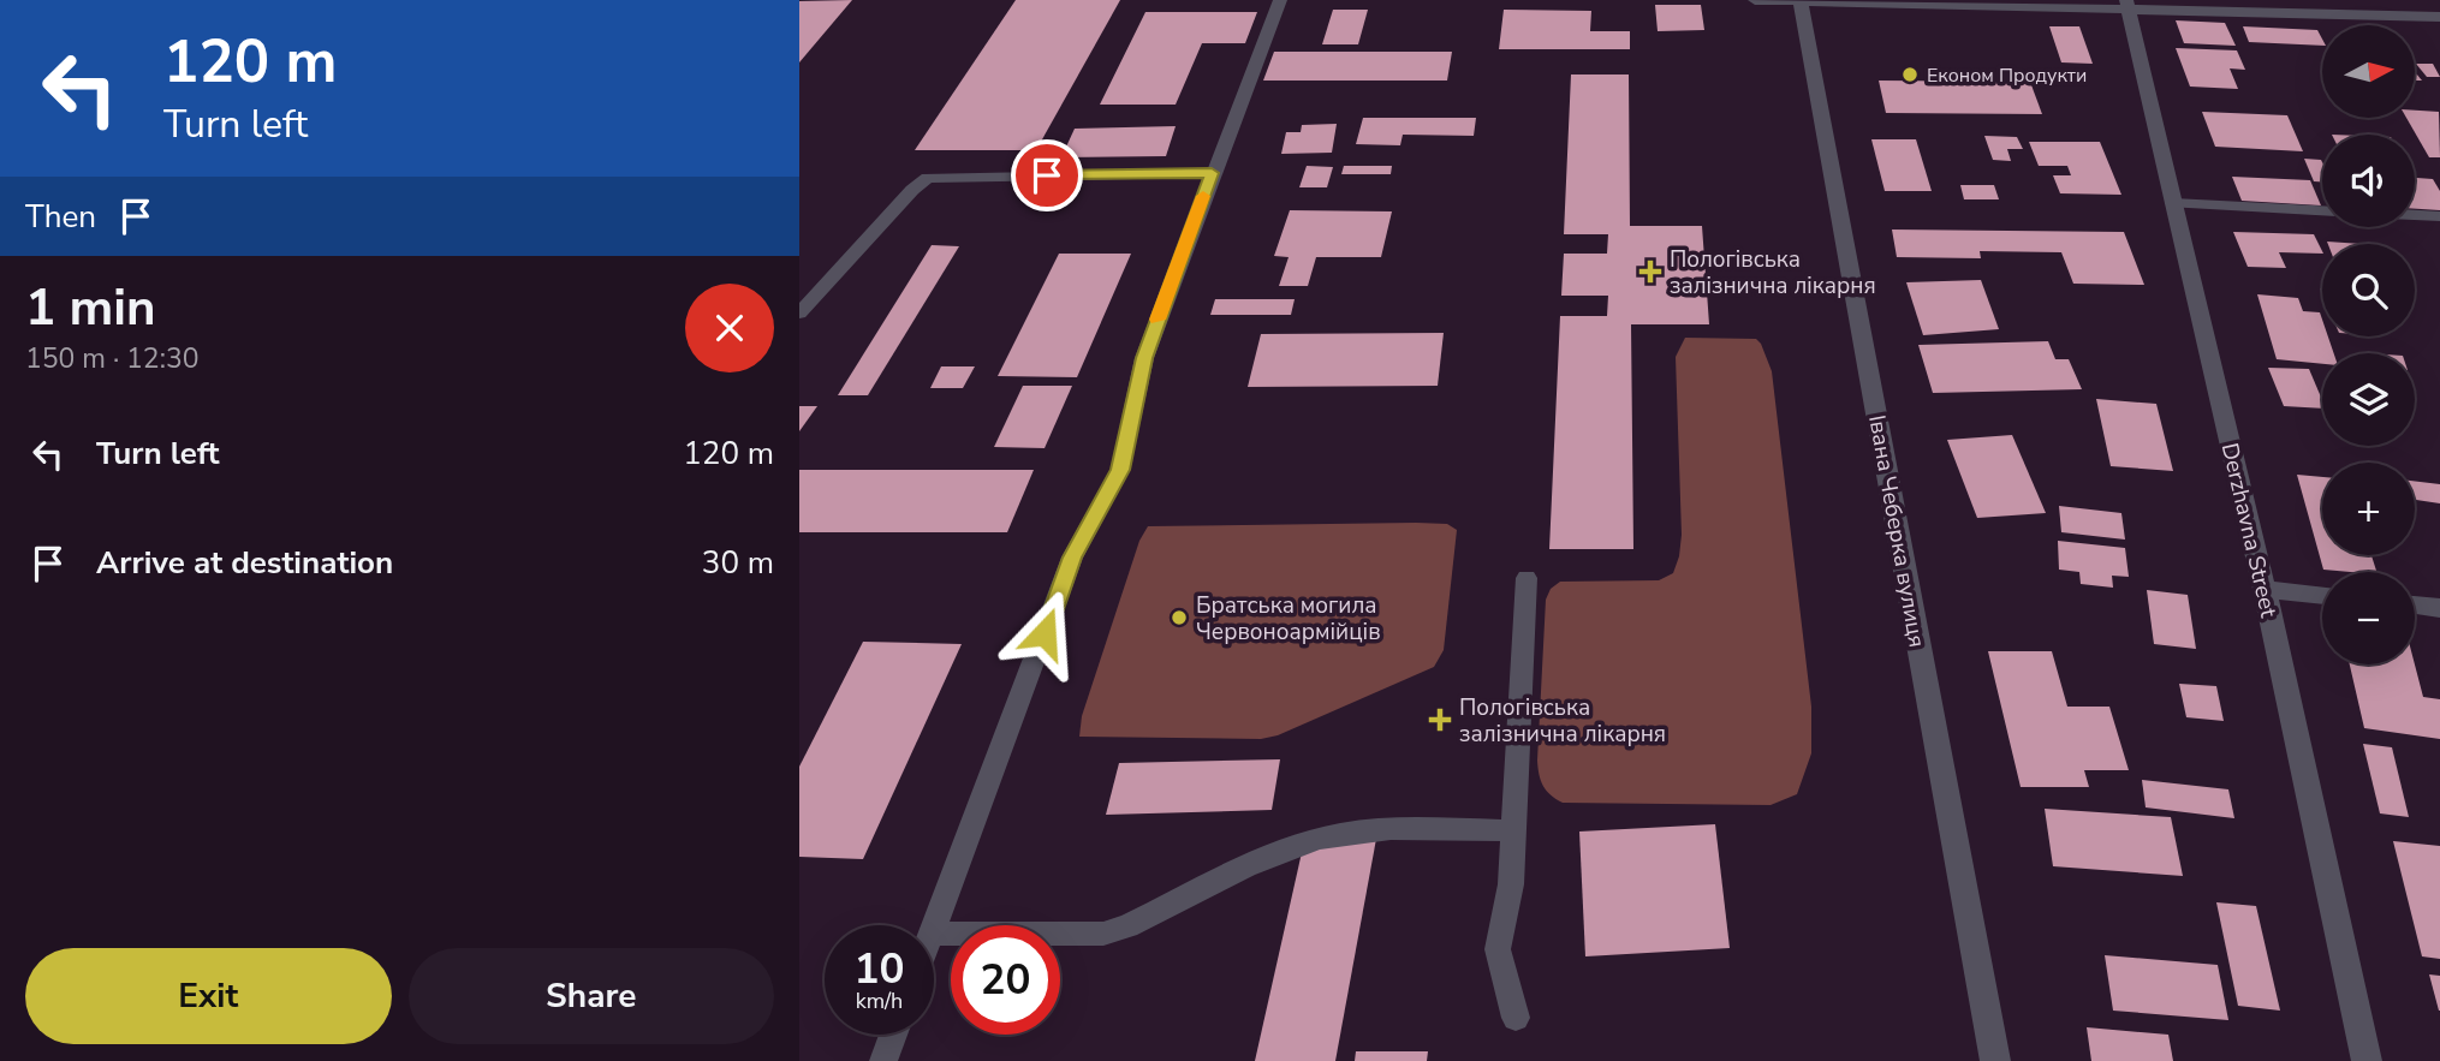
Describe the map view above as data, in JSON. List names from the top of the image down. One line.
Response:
{"streets":{"street":["Derzhavna Street","Івана Чеберка вулиця"]},"places":{"other":["Економ Продукти","Братська могила Червоноармійців"],"health":["Пологiвська залiзнична лiкарня","Пологівська залізнична лікарня"]},"north":"right","page":{"turn":["120 m","Turn left"],"map_buttons":["+","−"],"then":"Then","heading":["1 min","150 m · 12:30"],"list":[{"name":"Turn left","value":"120 m"},{"name":"Arrive at destination","value":"30 m"}],"speed":"10 km/h","limit":"20","buttons":["Exit","Share"]}}
